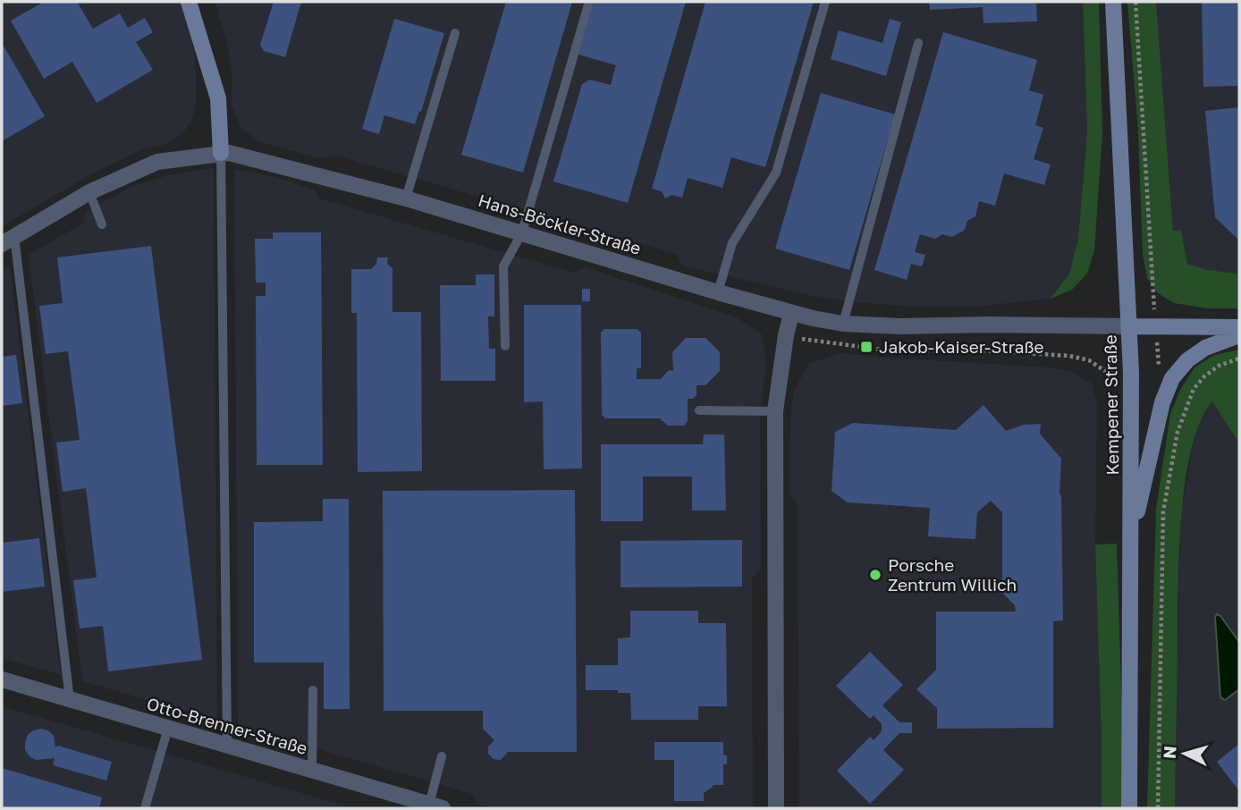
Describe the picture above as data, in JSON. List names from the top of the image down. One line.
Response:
{"streets":{"main road":["Kempener Straße"],"street":["Hans-Böckler-Straße","Otto-Brenner-Straße"]},"crossings":[["Hans-Böckler-Straße","Kempener Straße"]],"places":{"transit":["Jakob-Kaiser-Straße"],"other":["Porsche Zentrum Willich"]},"north":"left"}
